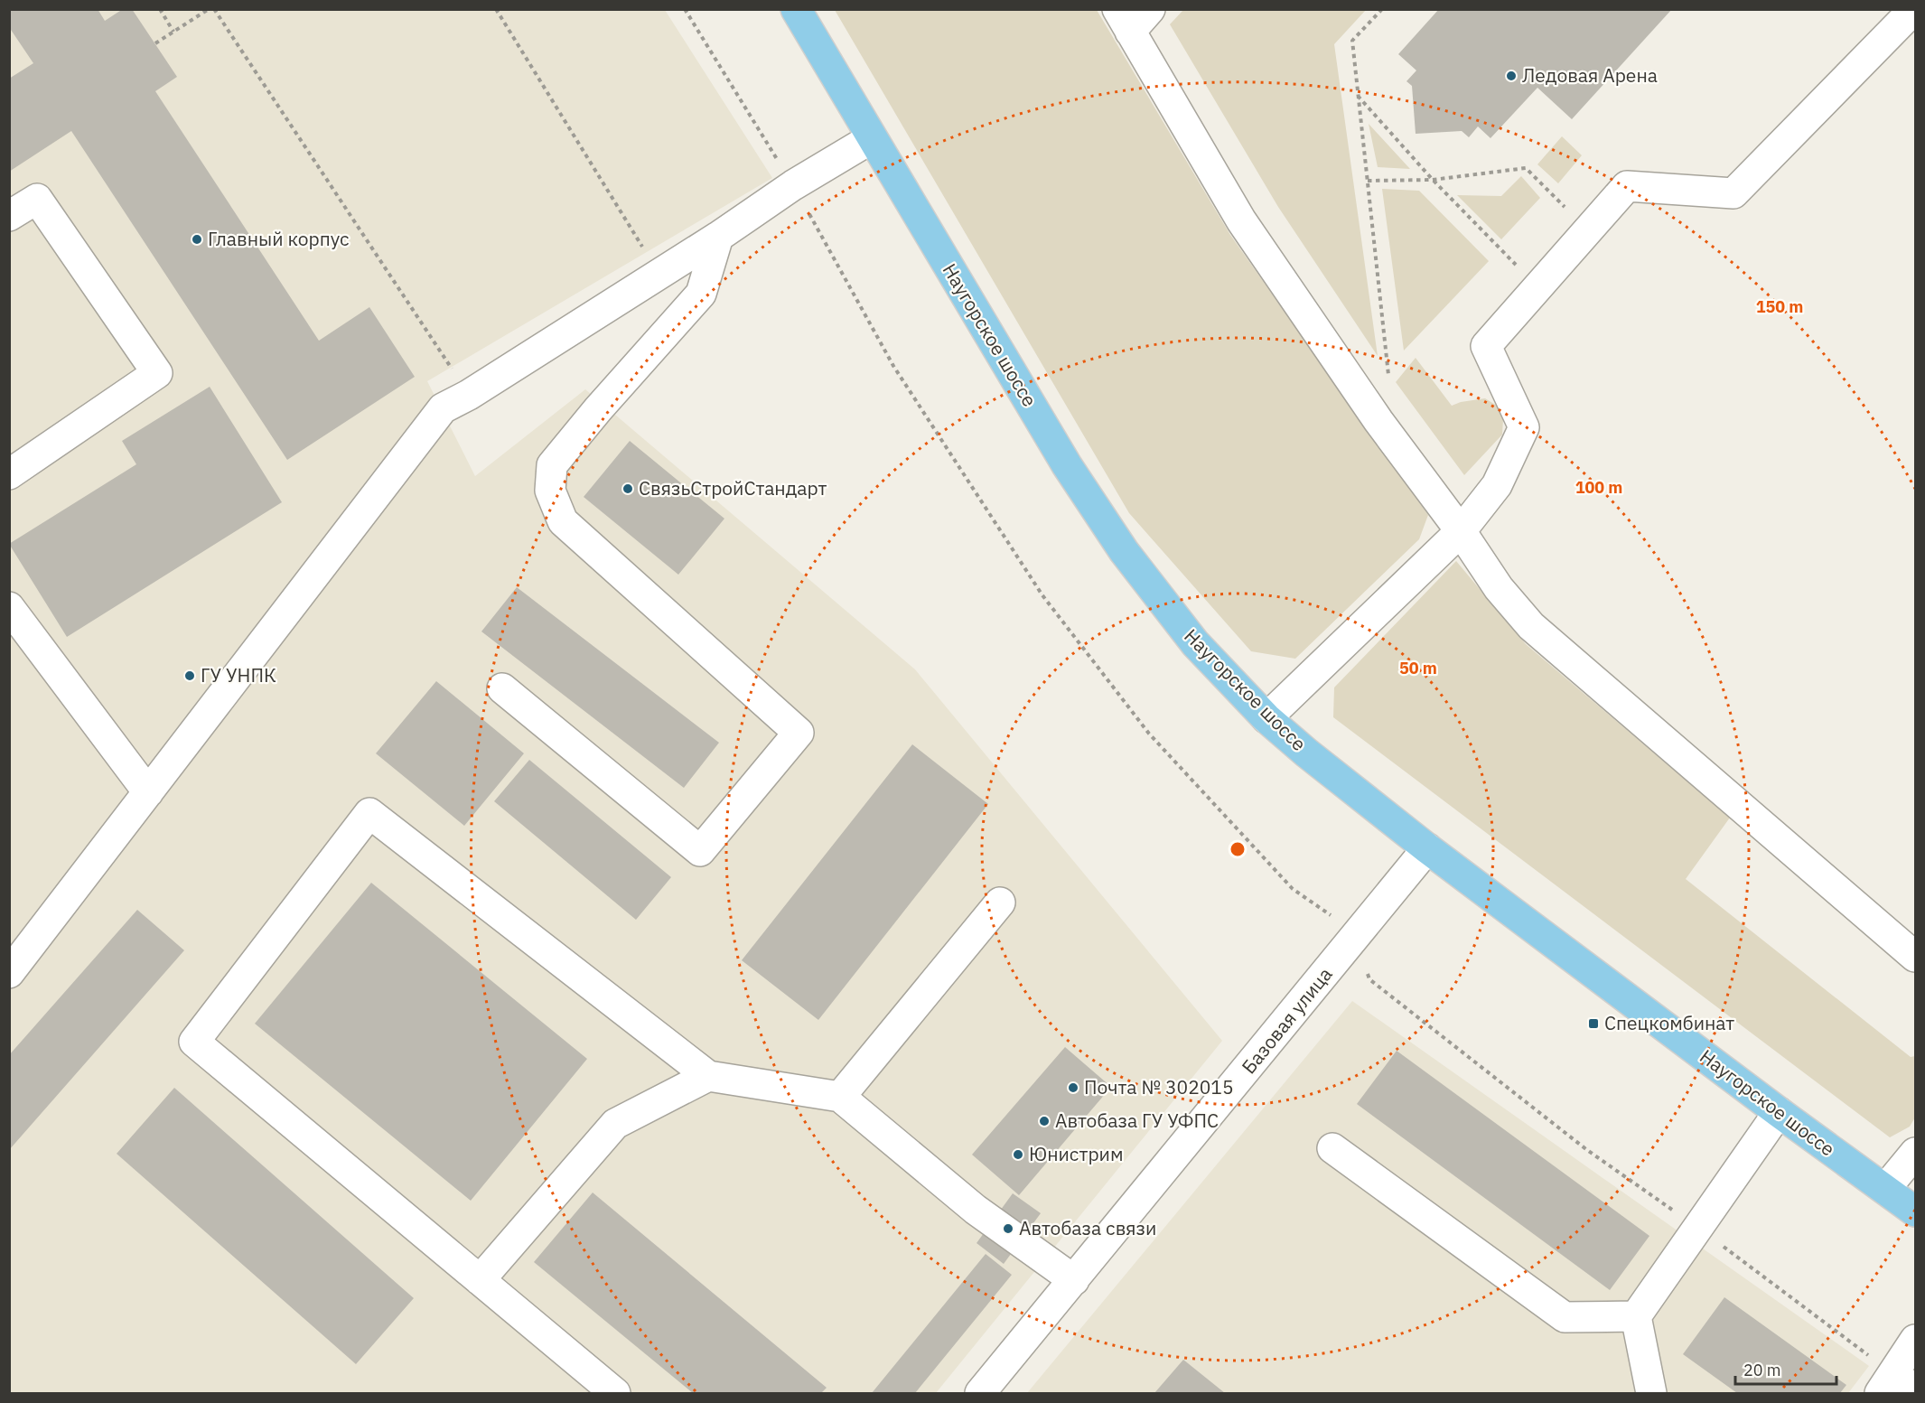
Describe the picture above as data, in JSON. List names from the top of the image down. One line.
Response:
{"streets":{"main road":["Наугорское шоссе"],"street":["Базовая улица"]},"crossings":[["Наугорское шоссе","Базовая улица"]],"places":{"other":["Ледовая Арена","Главный корпус","СвязьСтройСтандарт","ГУ УНПК","Почта № 302015","Автобаза ГУ УФПС","Юнистрим","Автобаза связи"],"transit":["Спецкомбинат"]},"scale_bar":"20 m","rings":["150 m","100 m","50 m"]}
